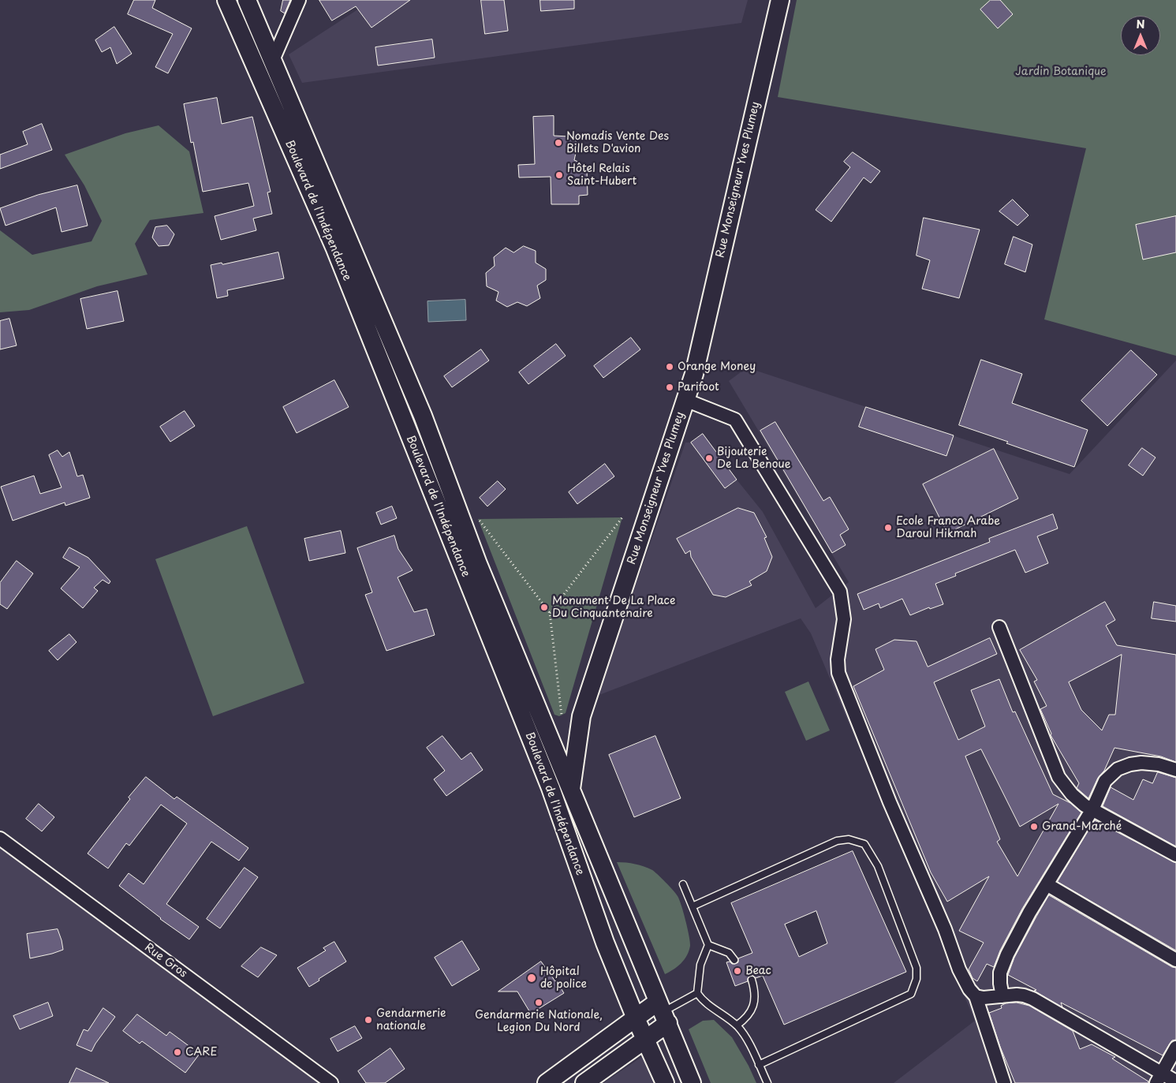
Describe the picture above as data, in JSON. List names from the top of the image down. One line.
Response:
{"streets":{"main road":["Rue Monseigneur Yves Plumey","Boulevard de l'Indépendance"],"street":["Rue Gros"]},"crossings":[["Rue Monseigneur Yves Plumey","Boulevard de l'Indépendance"]],"parks":["Jardin Botanique"],"places":["Nomadis Vente Des Billets D'avion","Hôtel Relais Saint-Hubert","Orange Money","Parifoot","Bijouterie De La Benoue","Ecole Franco Arabe Daroul Hikmah","Monument De La Place Du Cinquantenaire","Grand-Marché","Beac","Hôpital de police","Gendarmerie Nationale, Legion Du Nord","Gendarmerie nationale","CARE"],"north":"top"}
